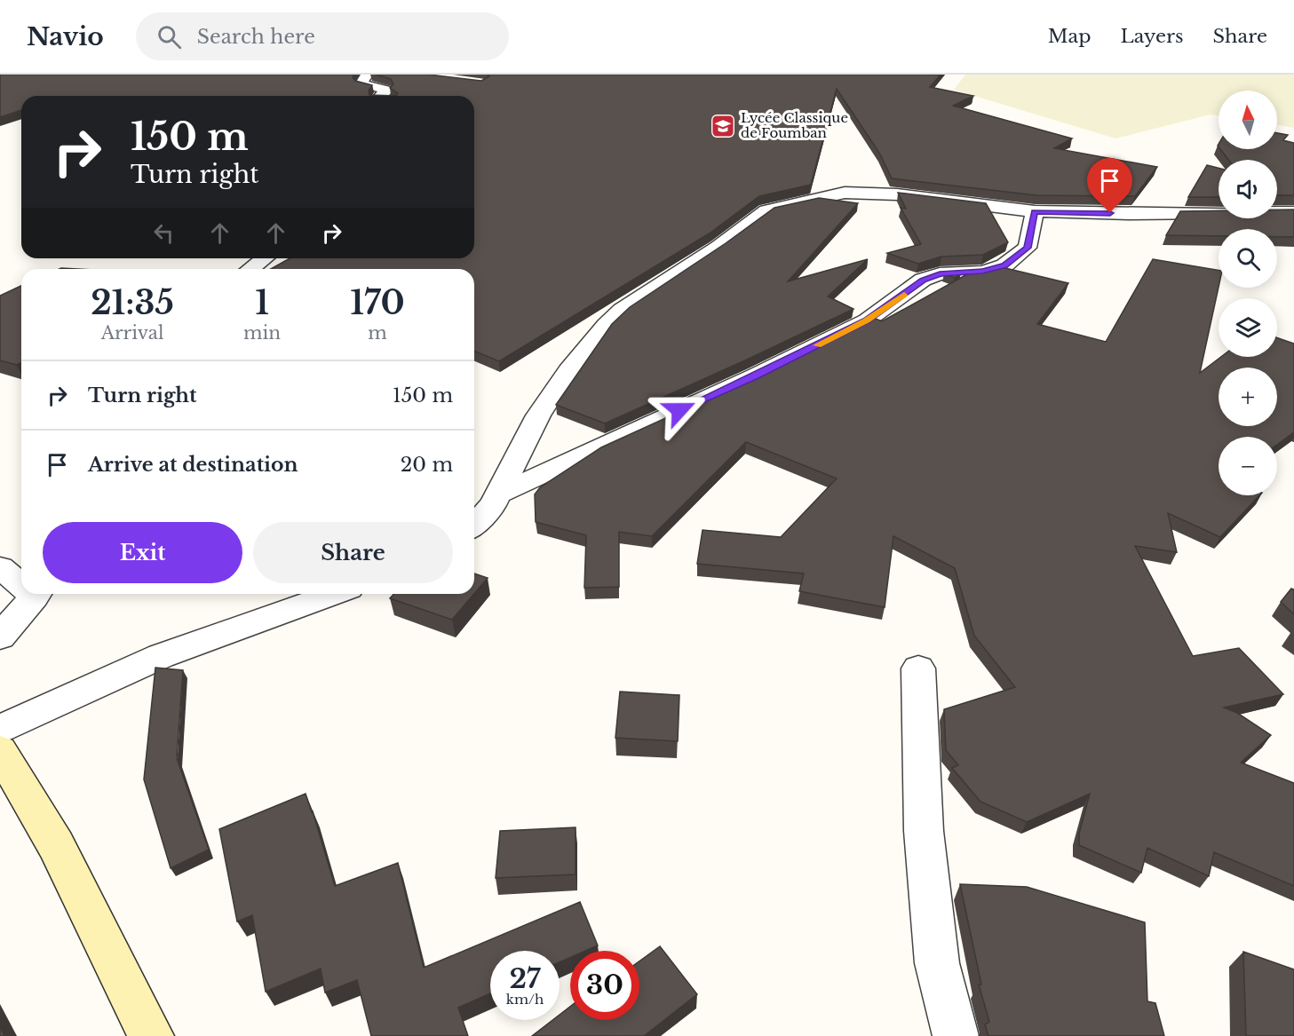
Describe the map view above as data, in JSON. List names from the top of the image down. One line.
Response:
{"places":{"school or university":["Lycée Classique de Foumban"]},"north":"top","page":{"header":"Navio","search":"Search here","nav":["Map","Layers","Share"],"map_buttons":["+","−"],"turn":["150 m","Turn right"],"eta":["21:35","Arrival","1","min","170","m"],"list":[{"name":"Turn right","value":"150 m"},{"name":"Arrive at destination","value":"20 m"}],"buttons":["Exit","Share"],"speed":"27 km/h","limit":"30"}}
